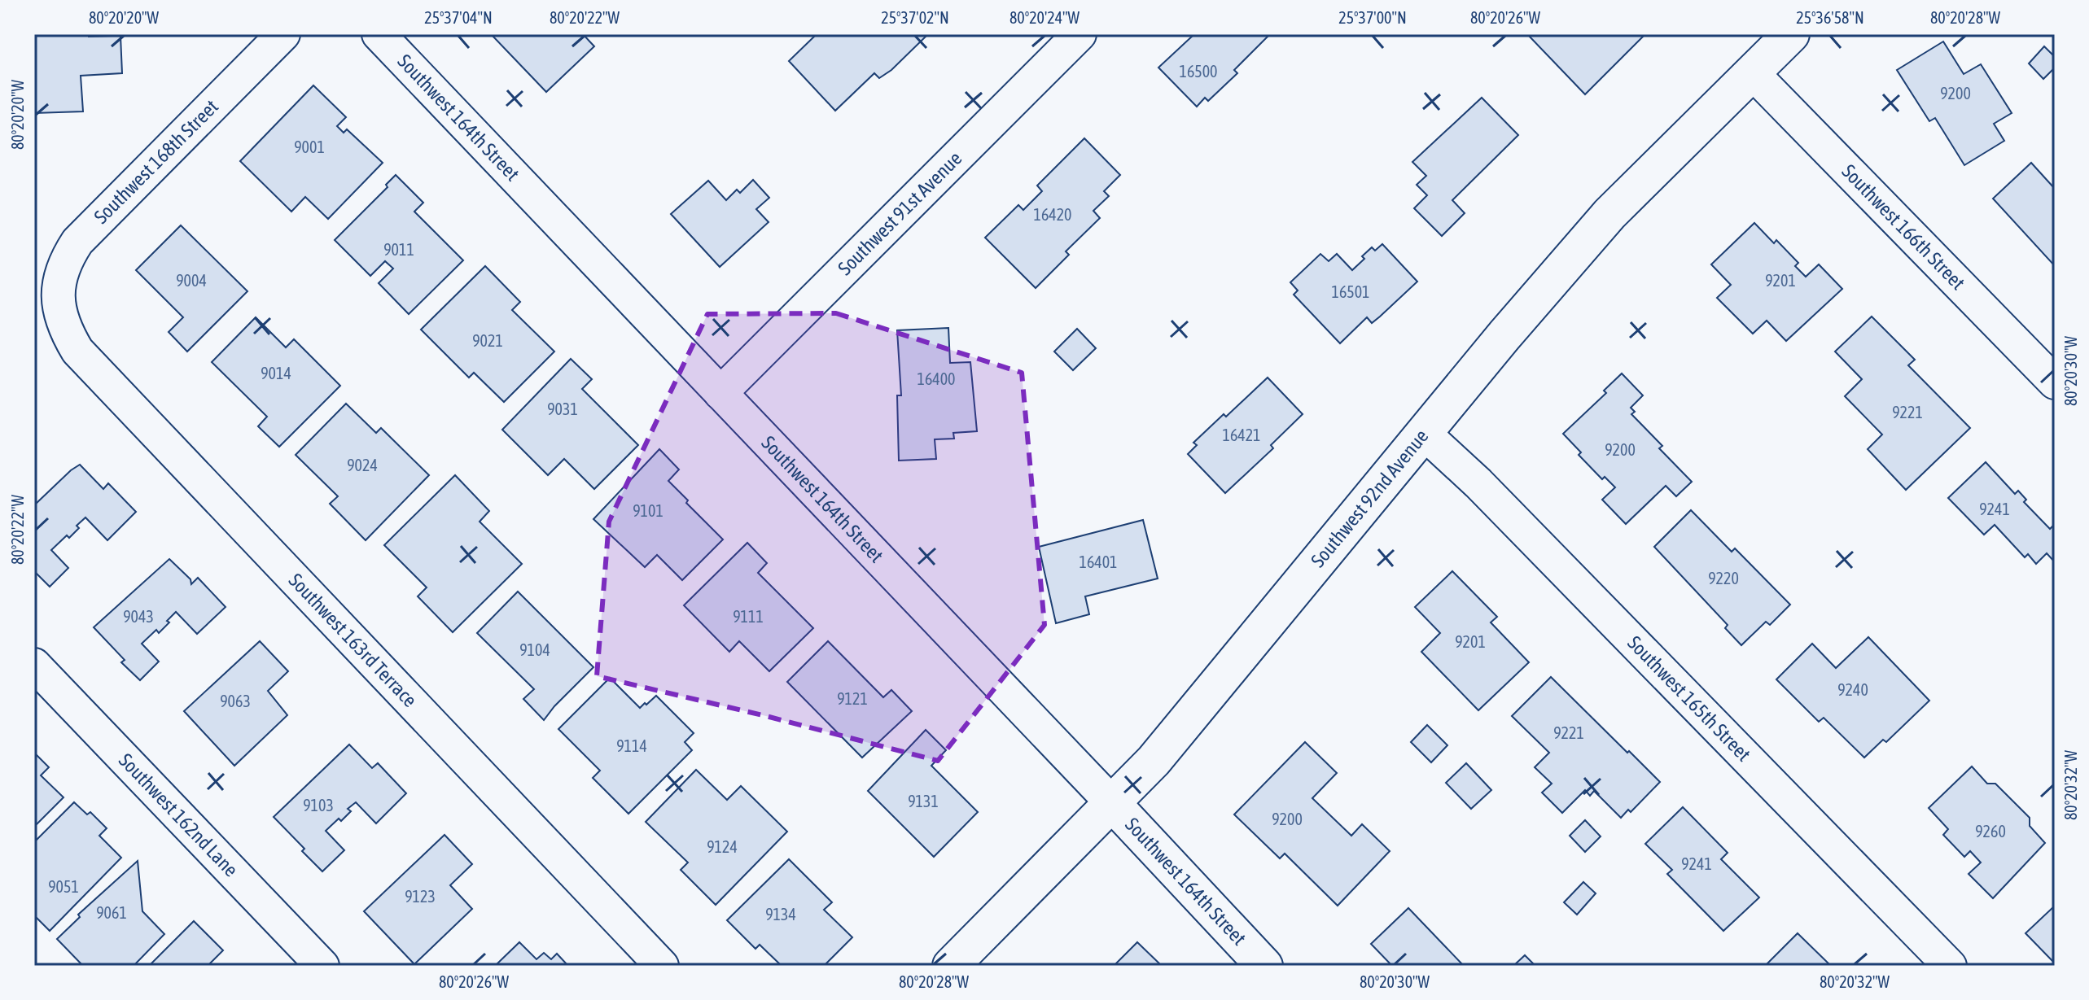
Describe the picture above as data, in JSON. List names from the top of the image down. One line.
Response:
{"streets":{"street":["Southwest 164th Street","Southwest 168th Street","Southwest 91st Avenue","Southwest 166th Street","Southwest 92nd Avenue","Southwest 163rd Terrace","Southwest 165th Street","Southwest 162nd Lane"]},"crossings":[["Southwest 164th Street","Southwest 91st Avenue"],["Southwest 164th Street","Southwest 92nd Avenue"],["Southwest 168th Street","Southwest 163rd Terrace"],["Southwest 166th Street","Southwest 92nd Avenue"],["Southwest 92nd Avenue","Southwest 165th Street"]],"house_numbers":["16500","9200","9001","16420","9011","9004","9201","16501","9021","9014","16400","9031","9221","16421","9200","9024","9241","9101","16401","9220","9043","9111","9201","9104","9240","9121","9063","9221","9114","9131","9103","9200","9260","9124","9241","9051","9123","9061","9134"],"coordinates":["80°20'20\"W","25°37'04\"N","80°20'22\"W","25°37'02\"N","80°20'24\"W","25°37'00\"N","80°20'26\"W","25°36'58\"N","80°20'28\"W","80°20'30\"W","80°20'32\"W"]}
